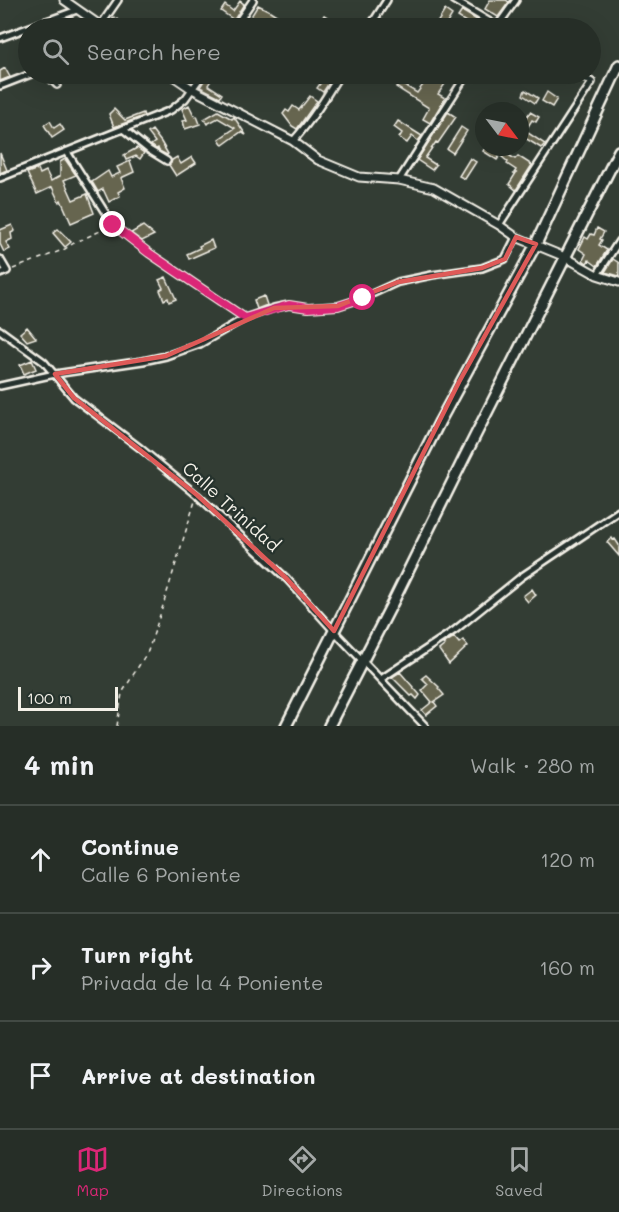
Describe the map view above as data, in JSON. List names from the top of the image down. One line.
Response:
{"streets":{"street":["Calle Trinidad"]},"scale_bar":"100 m","north":"bottom right","page":{"search":"Search here","scale":"100 m","heading":["4 min","Walk · 280 m"],"list":[["Continue","Calle 6 Poniente","120 m"],["Turn right","Privada de la 4 Poniente","160 m"],"Arrive at destination"],"nav":["Map","Directions","Saved"]}}
